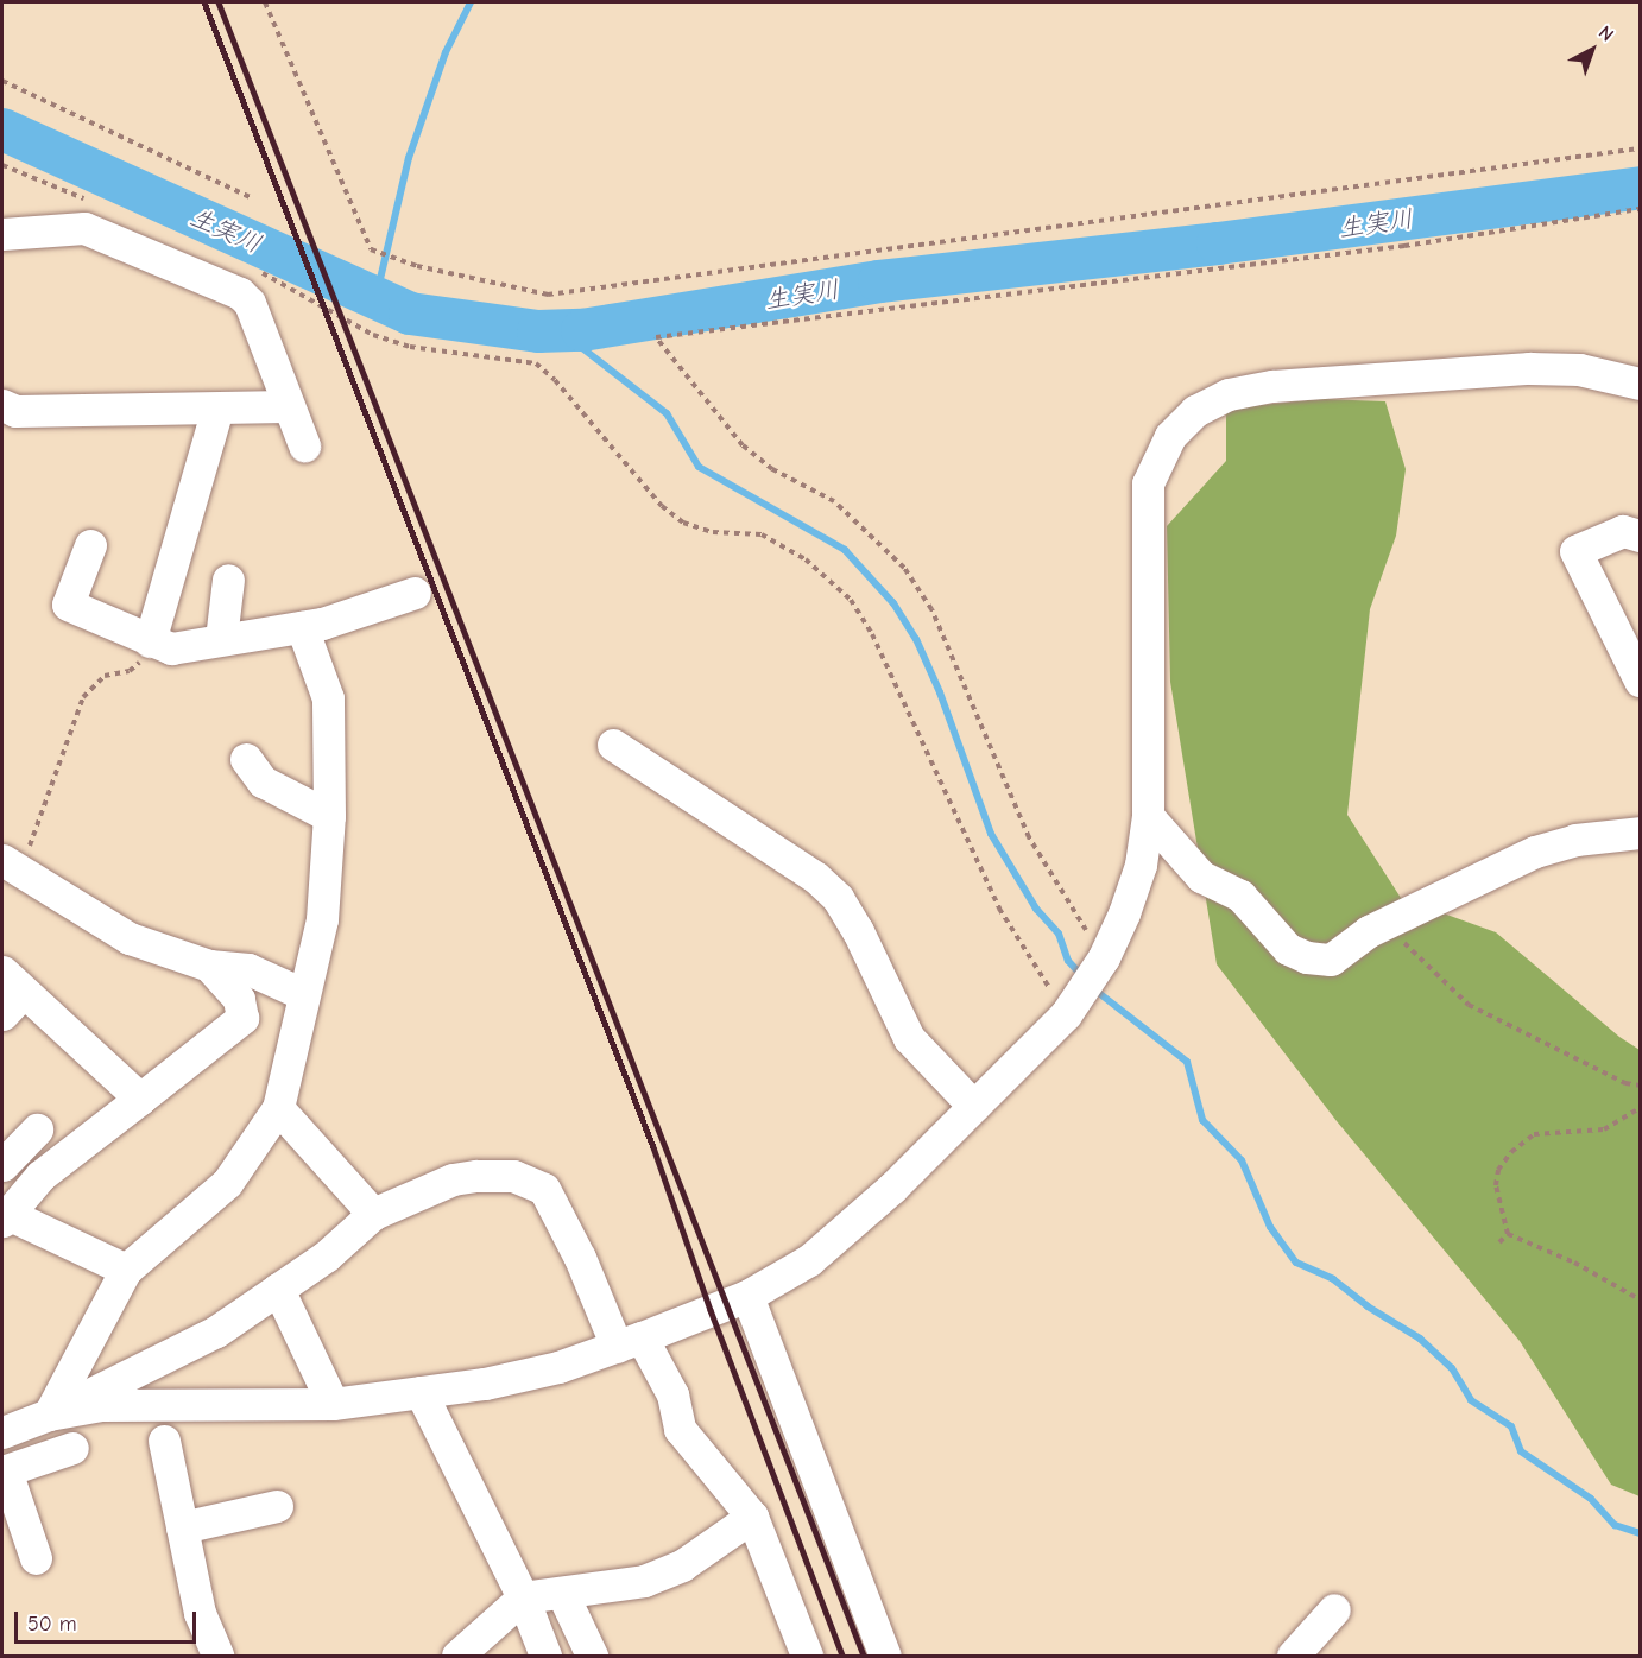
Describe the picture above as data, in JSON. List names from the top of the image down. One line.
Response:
{"water":["生実川"],"scale_bar":"50 m","north":"top right"}
